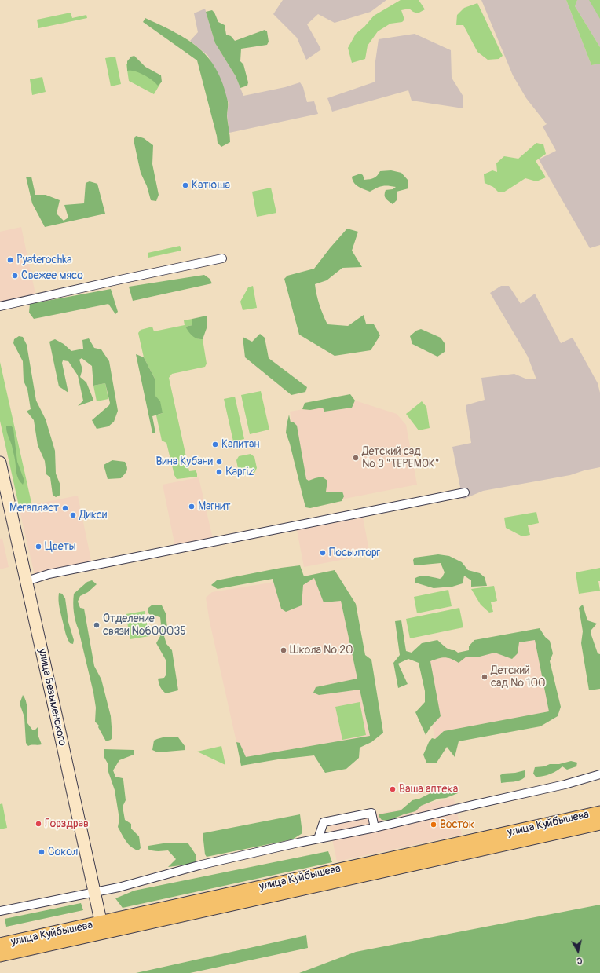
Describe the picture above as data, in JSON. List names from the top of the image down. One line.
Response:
{"streets":{"highway":["улица Куйбышева"],"main road":["улица Безыменского"]},"crossings":[["улица Безыменского","улица Куйбышева"]],"places":["Катюша","Pyaterochka","Свежее мясо","Капитан","Детский сад № 3 \"ТЕРЕМОК\"","Вина Кубани","Kapriz","Магнит","Мегапласт","Дикси","Цветы","Посылторг","Отделение связи №600035","Школа № 20","Детский сад № 100","Ваша аптека","Горздрав","Восток","Сокол"],"north":"bottom"}
